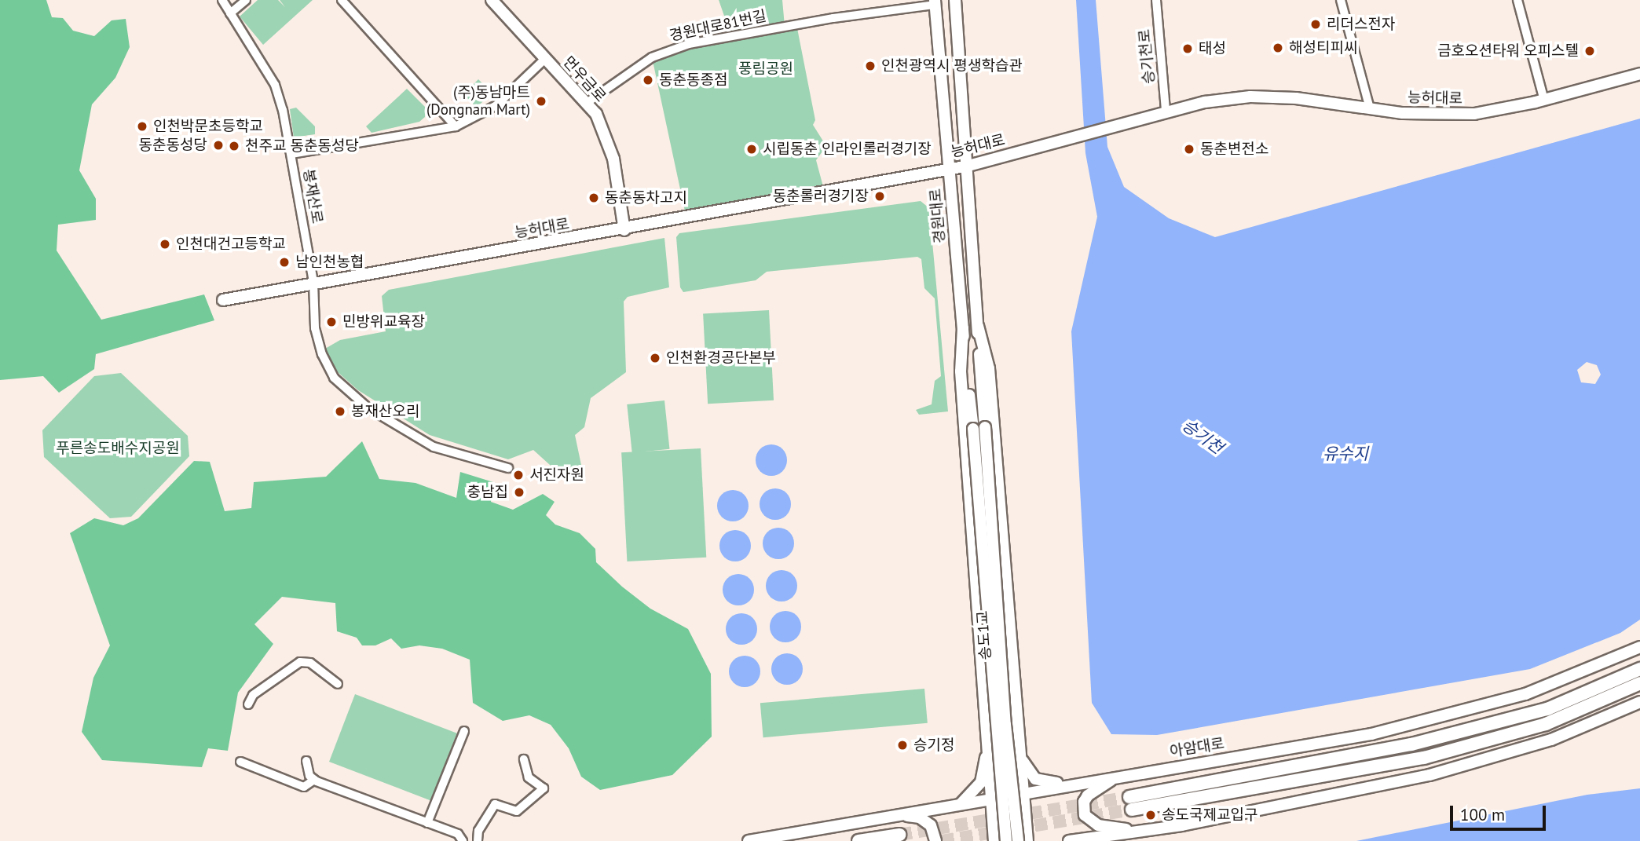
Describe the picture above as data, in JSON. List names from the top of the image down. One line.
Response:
{"streets":{"main road":["먼우금로","능허대로","경원대로","송도1교","아암대로"],"street":["경원대로81번길","승기천로","봉재산로"]},"crossings":[["경원대로81번길","먼우금로"],["경원대로81번길","경원대로"],["승기천로","능허대로"],["먼우금로","능허대로"],["능허대로","봉재산로"],["능허대로","경원대로"],["경원대로","송도1교"]],"water":["승기천","유수지"],"parks":["풍림공원","푸른송도배수지공원"],"places":["리더스전자","해성티피씨","태성","금호오션타워 오피스텔","인천광역시 평생학습관","동춘동종점","(주)동남마트 (Dongnam Mart)","인천박문초등학교","동춘동성당","천주교 동춘동성당","시립동춘 인라인롤러경기장","동춘변전소","동춘롤러경기장","동춘동차고지","인천대건고등학교","남인천농협","민방위교육장","인천환경공단본부","봉재산오리","서진자원","충남집","승기정","송도국제교입구"],"scale_bar":"100 m"}
